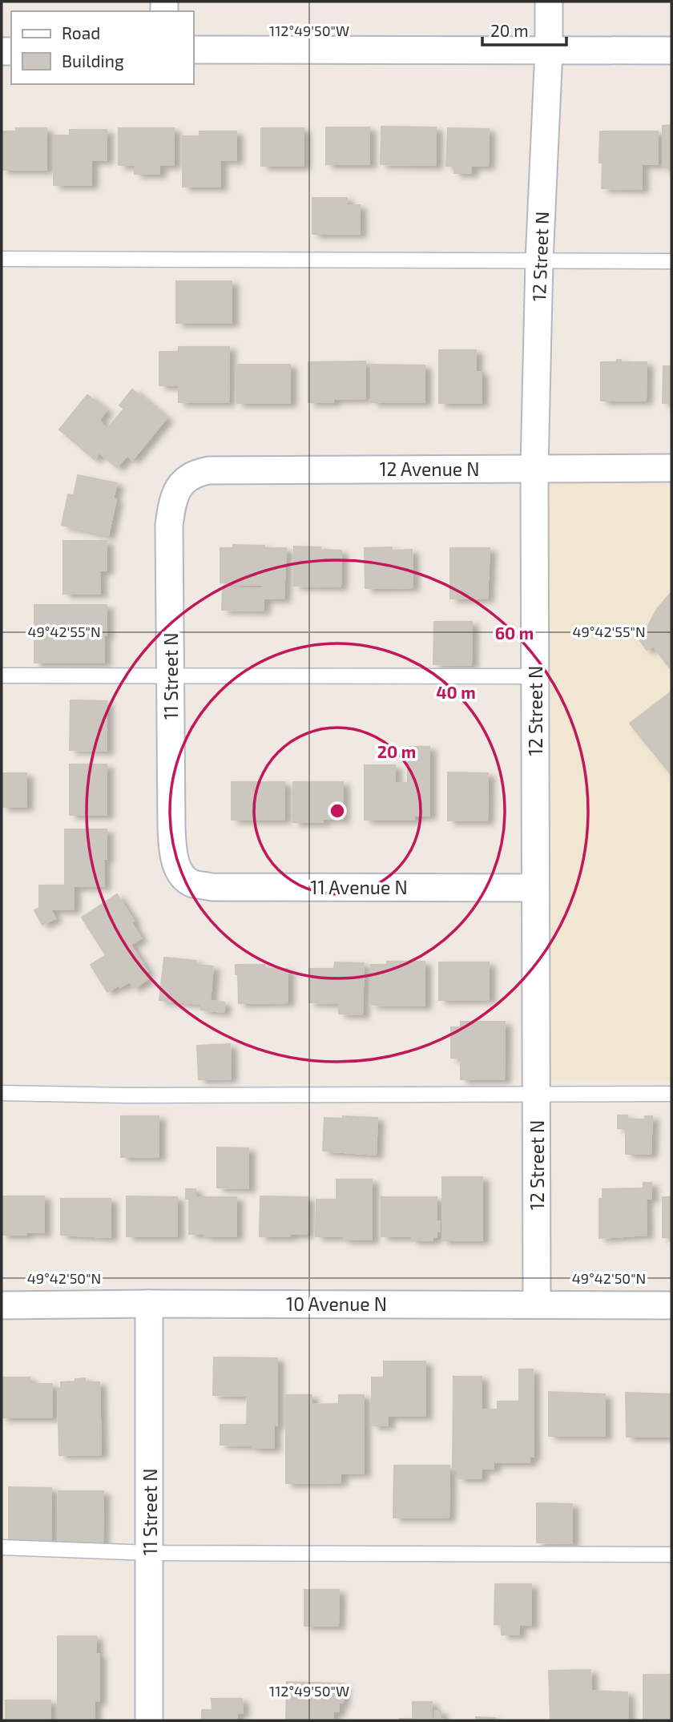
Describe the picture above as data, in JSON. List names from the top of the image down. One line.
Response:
{"streets":{"street":["12 Street N","12 Avenue N","11 Street N","11 Avenue N","10 Avenue N"]},"crossings":[["12 Street N","12 Avenue N"],["12 Street N","11 Avenue N"],["12 Street N","10 Avenue N"],["12 Avenue N","11 Street N"],["11 Street N","11 Avenue N"],["11 Street N","10 Avenue N"]],"legend":["Road","Building"],"scale_bar":"20 m","coordinates":["112°49'50\"W","49°42'55\"N","49°42'50\"N"],"rings":["60 m","40 m","20 m"]}
